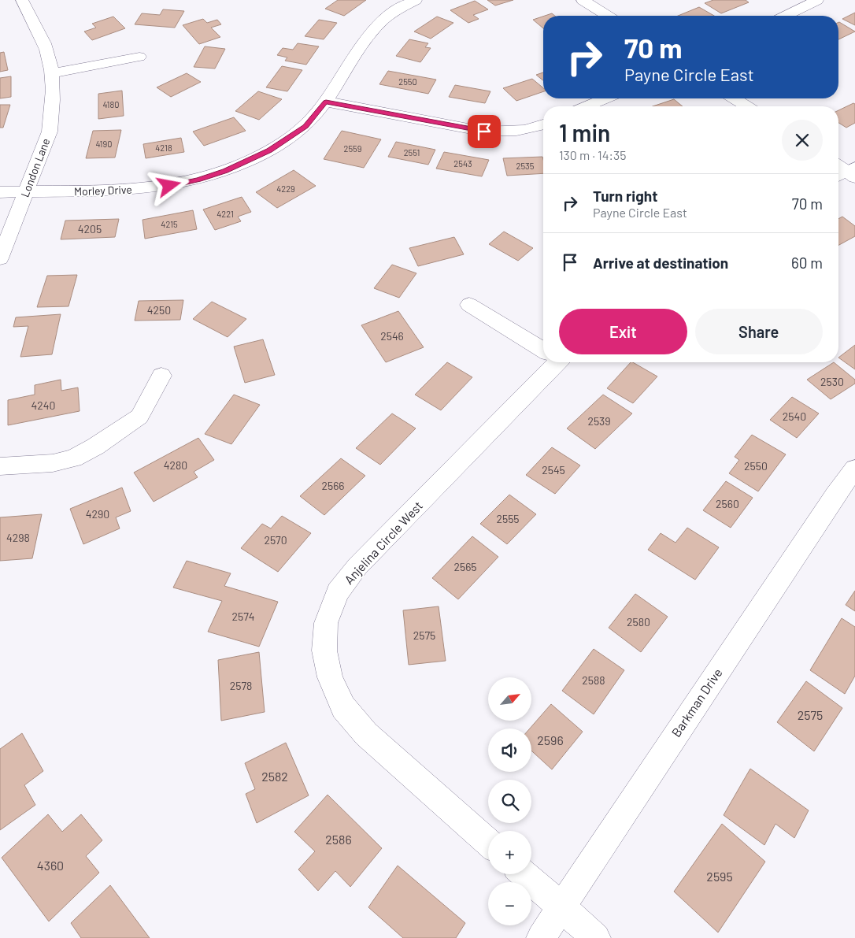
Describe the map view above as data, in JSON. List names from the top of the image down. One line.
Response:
{"streets":{"street":["London Lane","Morley Drive","Anjelina Circle West","Barkman Drive"]},"crossings":[["London Lane","Morley Drive"]],"house_numbers":["2550","4180","4190","4218","2559","2551","2543","2535","4229","4221","4215","4205","4250","2546","2530","4240","2540","2539","4280","2550","2545","2566","2560","4290","2555","4298","2570","2565","2574","2580","2575","2588","2578","2575","2596","2582","2586","4360","2595"],"north":"top right","page":{"turn":["70 m","Payne Circle East"],"heading":["1 min","130 m · 14:35"],"list":[{"name":"Turn right","note":"Payne Circle East","value":"70 m"},{"name":"Arrive at destination","value":"60 m"}],"buttons":["Exit","Share"],"map_buttons":["+","−"]}}
